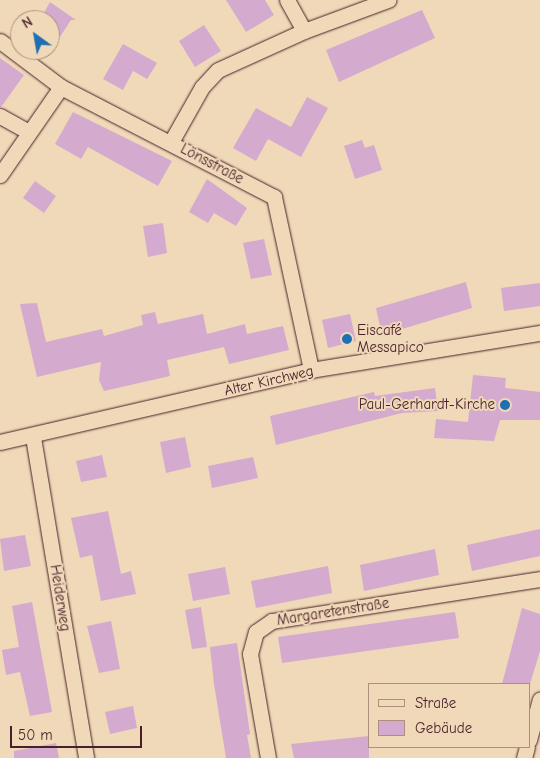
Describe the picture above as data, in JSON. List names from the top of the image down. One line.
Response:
{"streets":{"street":["Lönsstraße","Alter Kirchweg","Heiderweg","Margaretenstraße"]},"crossings":[["Lönsstraße","Alter Kirchweg"],["Alter Kirchweg","Heiderweg"]],"places":["Eiscafé Messapico","Paul-Gerhardt-Kirche"],"legend":["Straße","Gebäude"],"scale_bar":"50 m","north":"top left"}
